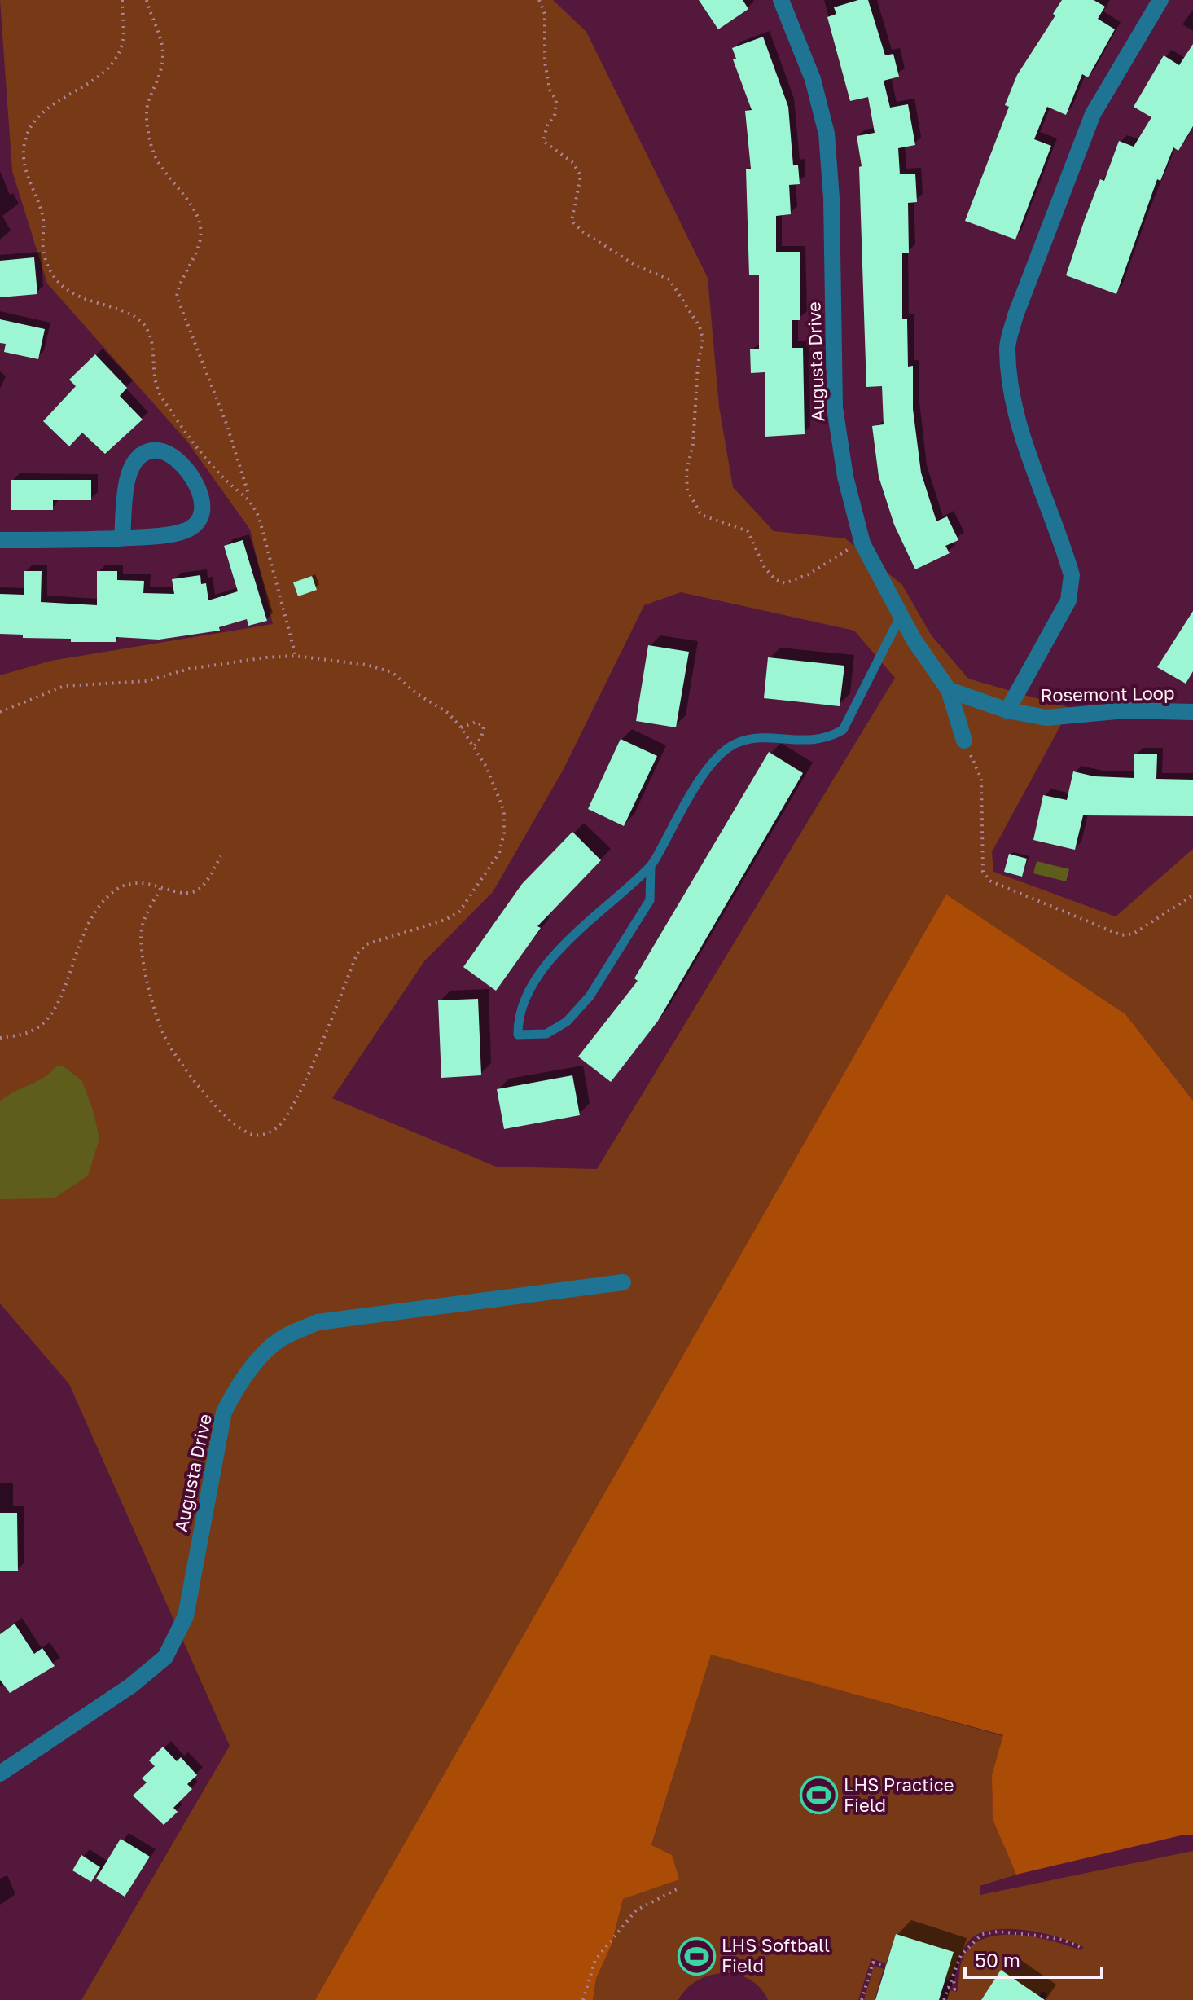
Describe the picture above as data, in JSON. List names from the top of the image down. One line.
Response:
{"streets":{"street":["Augusta Drive","Rosemont Loop"]},"crossings":[["Augusta Drive","Rosemont Loop"]],"places":{"sports":["LHS Practice Field","LHS Softball Field"]},"scale_bar":"50 m"}
